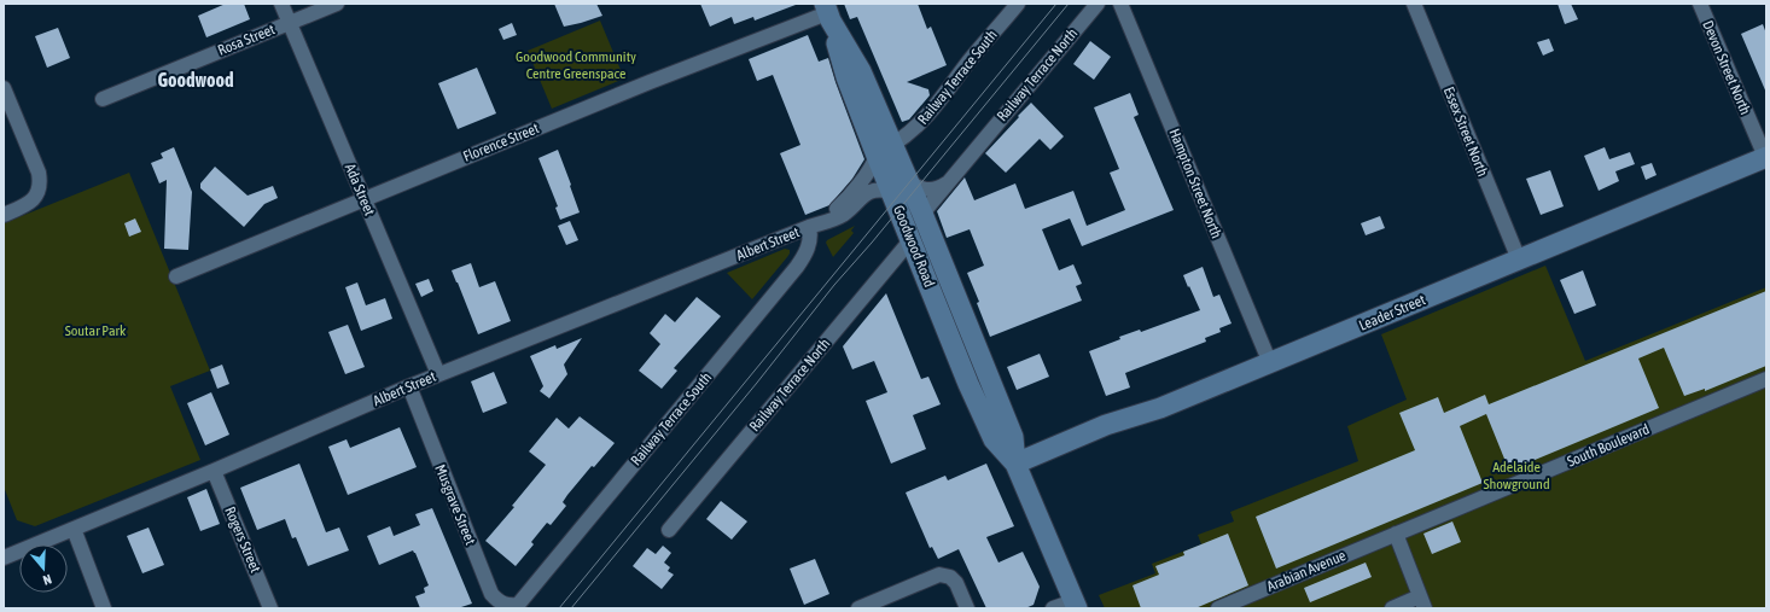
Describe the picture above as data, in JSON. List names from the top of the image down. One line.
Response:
{"streets":{"main road":["Goodwood Road","Leader Street"],"street":["Rosa Street","Devon Street North","Railway Terrace North","Railway Terrace South","Essex Street North","Florence Street","Hampton Street North","Ada Street","Albert Street","South Boulevard","Musgrave Street","Rogers Street","Arabian Avenue"]},"crossings":[["Rosa Street","Ada Street"],["Devon Street North","Leader Street"],["Railway Terrace North","Goodwood Road"],["Railway Terrace South","Albert Street"],["Railway Terrace South","Goodwood Road"],["Railway Terrace South","Musgrave Street"],["Essex Street North","Leader Street"],["Florence Street","Ada Street"],["Florence Street","Goodwood Road"],["Hampton Street North","Leader Street"],["Ada Street","Albert Street"],["Albert Street","Goodwood Road"],["Albert Street","Musgrave Street"],["Albert Street","Rogers Street"],["Goodwood Road","Leader Street"],["South Boulevard","Arabian Avenue"]],"districts":["Goodwood"],"parks":["Goodwood Community Centre Greenspace","Soutar Park","Adelaide Showground"],"north":"bottom"}
